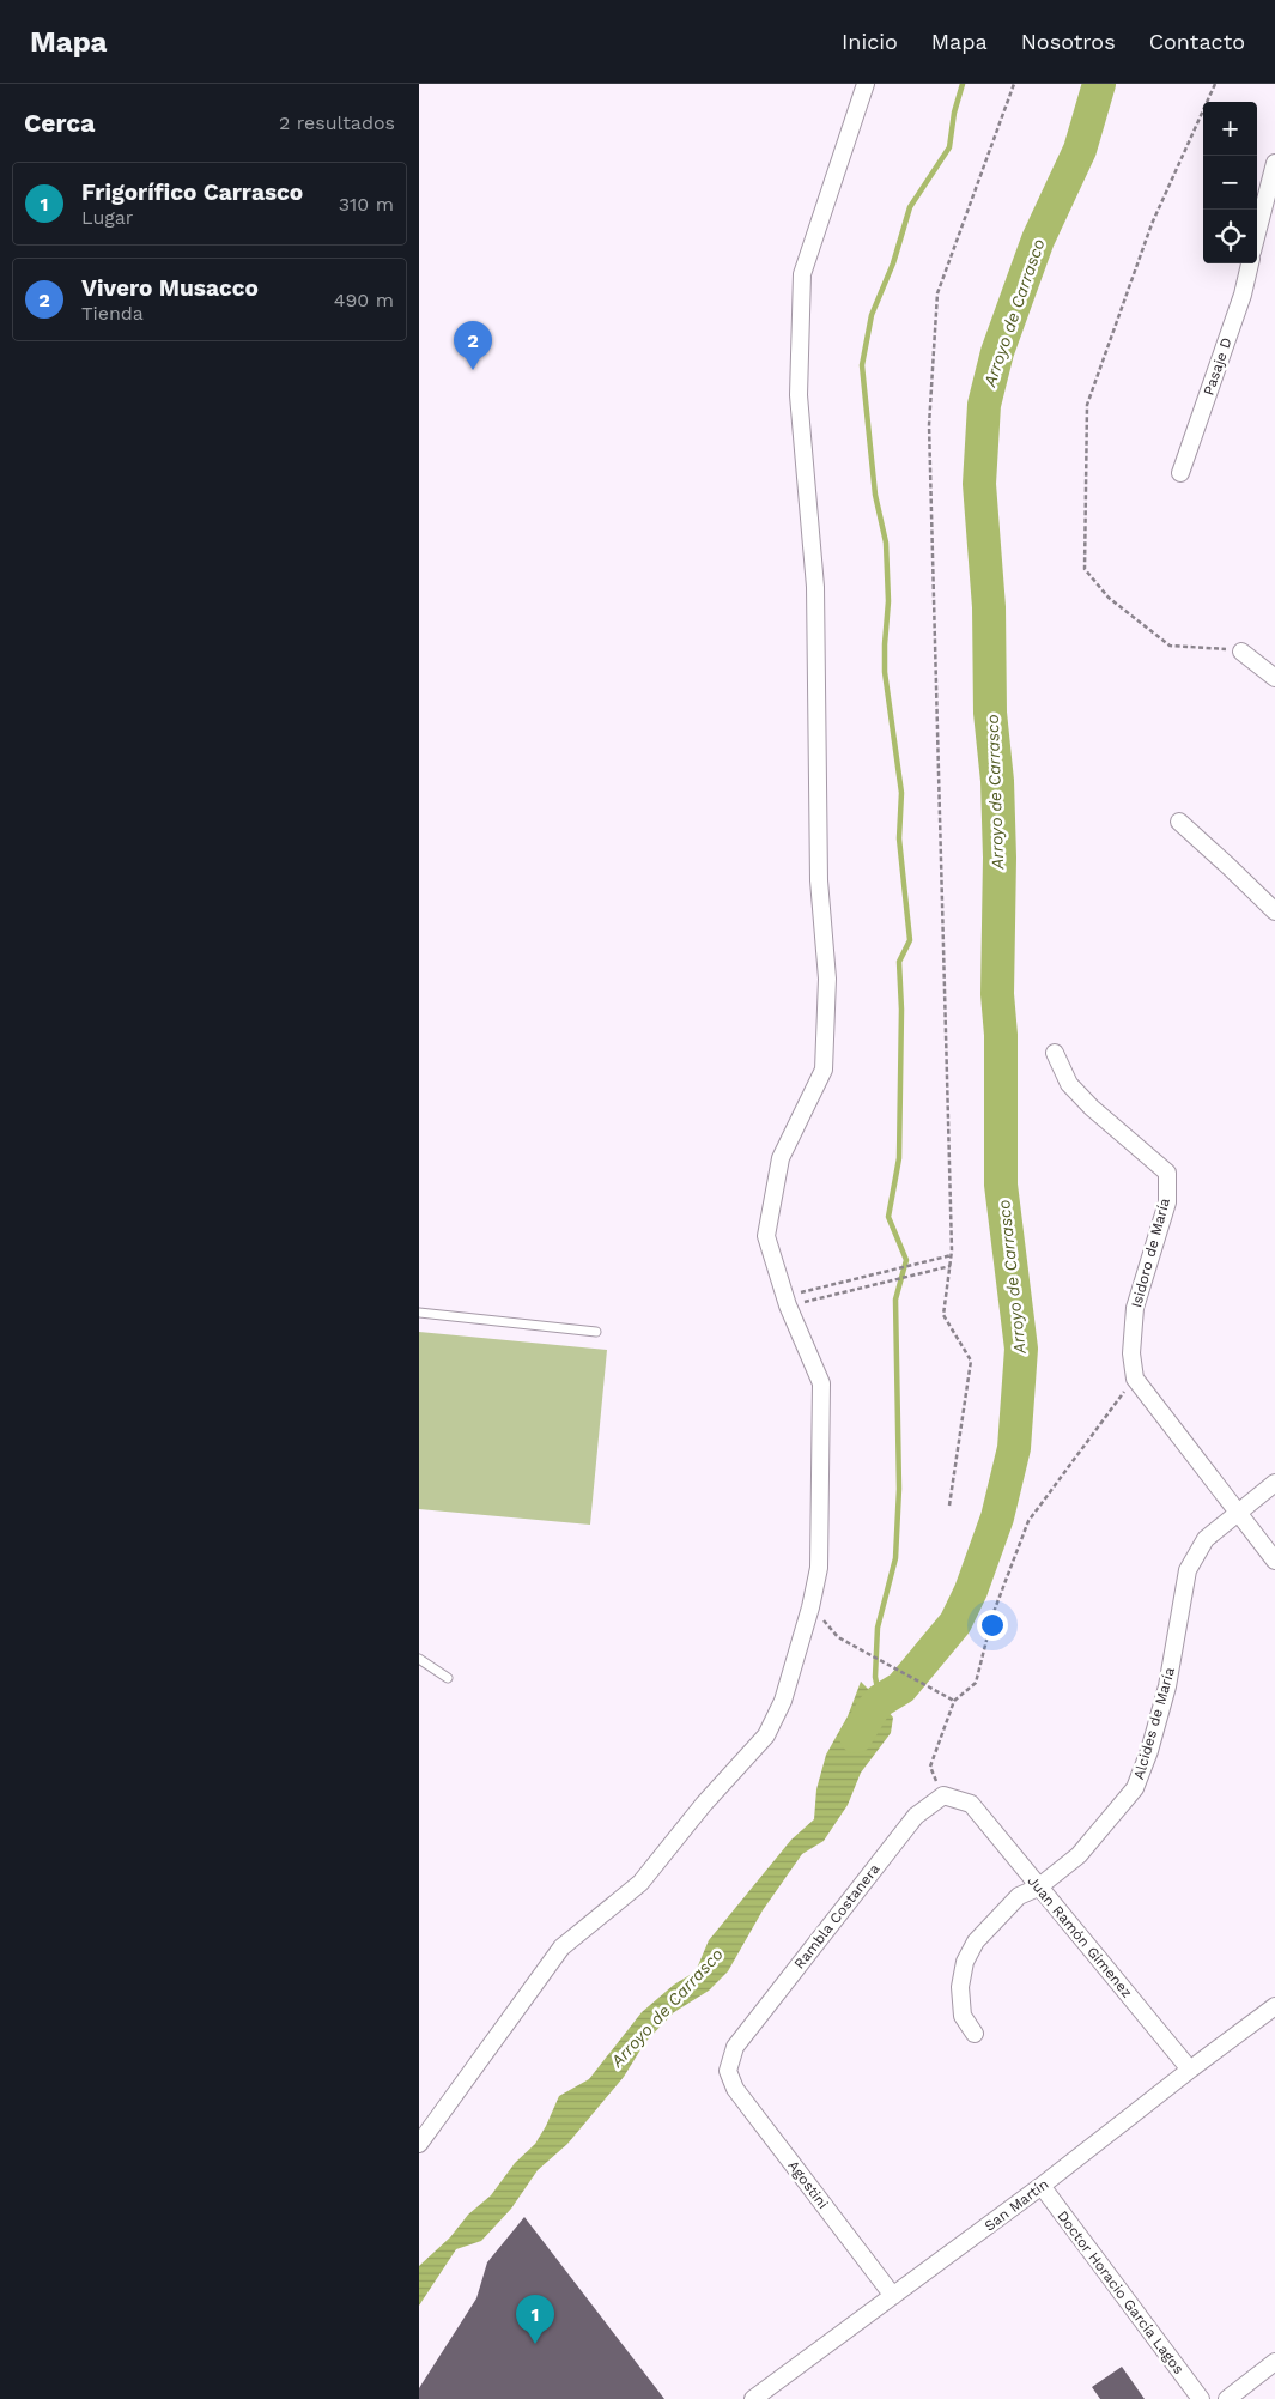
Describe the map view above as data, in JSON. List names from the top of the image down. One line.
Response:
{"streets":{"street":["Pasaje D","Isidoro de María","Alcides de María","Rambla Costanera","Juan Ramón Gimenez","Agostini","San Martín","Doctor Horacio García Lagos"]},"crossings":[["Alcides de María","Juan Ramón Gimenez"],["Rambla Costanera","Juan Ramón Gimenez"],["Rambla Costanera","Agostini"],["Juan Ramón Gimenez","San Martín"],["Agostini","San Martín"],["San Martín","Doctor Horacio García Lagos"]],"water":["Arroyo de Carrasco"],"page":{"header":"Mapa","nav":["Inicio","Mapa","Nosotros","Contacto"],"heading":["Cerca","2 resultados"],"map_buttons":["+","−"],"list":[{"mark":"1","name":"Frigorífico Carrasco","note":"Lugar","value":"310 m"},{"mark":"2","name":"Vivero Musacco","note":"Tienda","value":"490 m"}],"pins":["2","1"]}}
